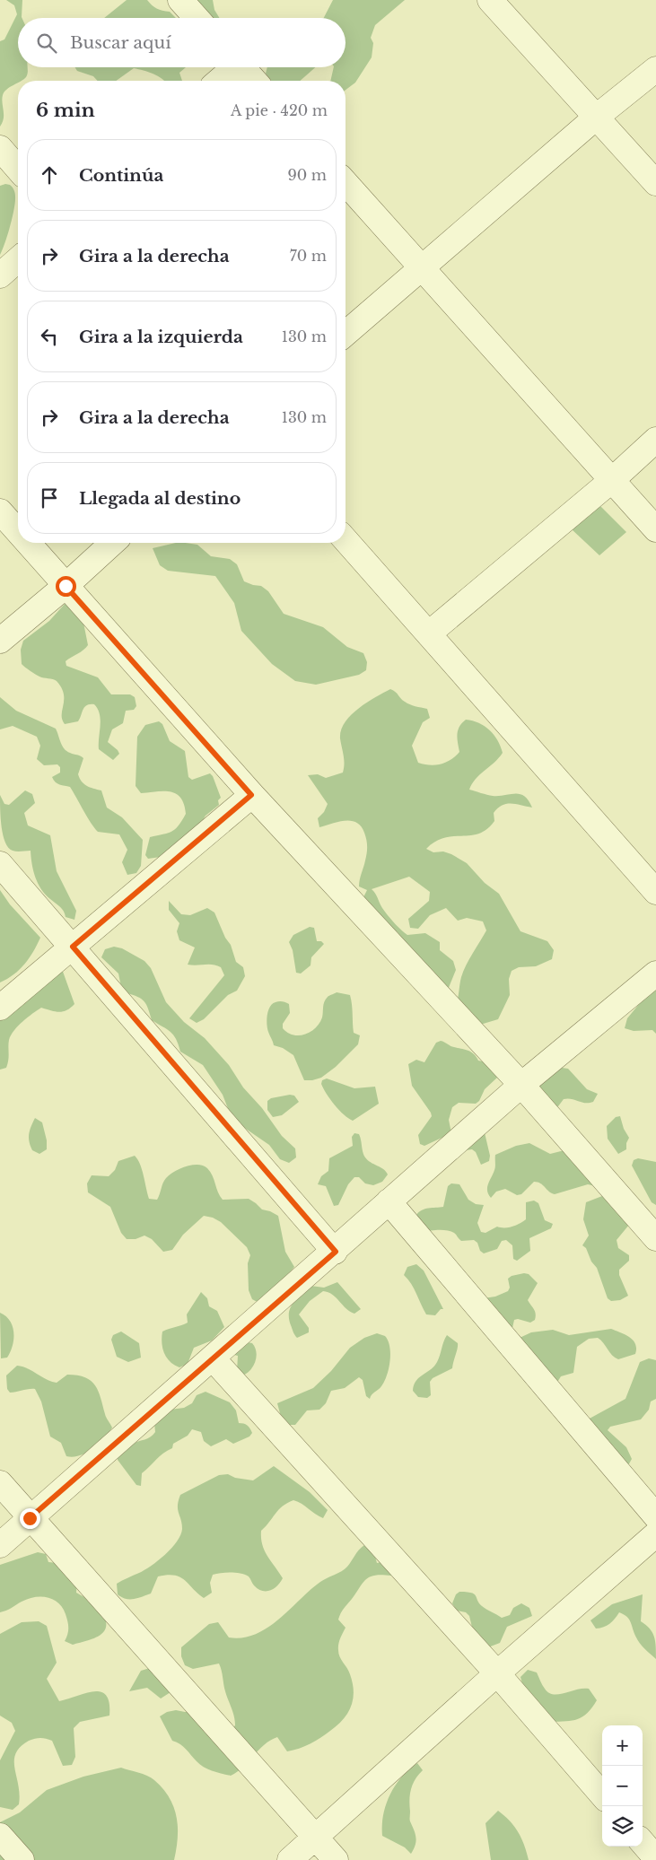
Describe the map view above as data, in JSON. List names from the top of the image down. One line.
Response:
{"page":{"search":"Buscar aquí","heading":["6 min","A pie · 420 m"],"list":[["Continúa","90 m"],["Gira a la derecha","70 m"],["Gira a la izquierda","130 m"],["Gira a la derecha","130 m"],"Llegada al destino"],"map_buttons":["+","−"]}}
